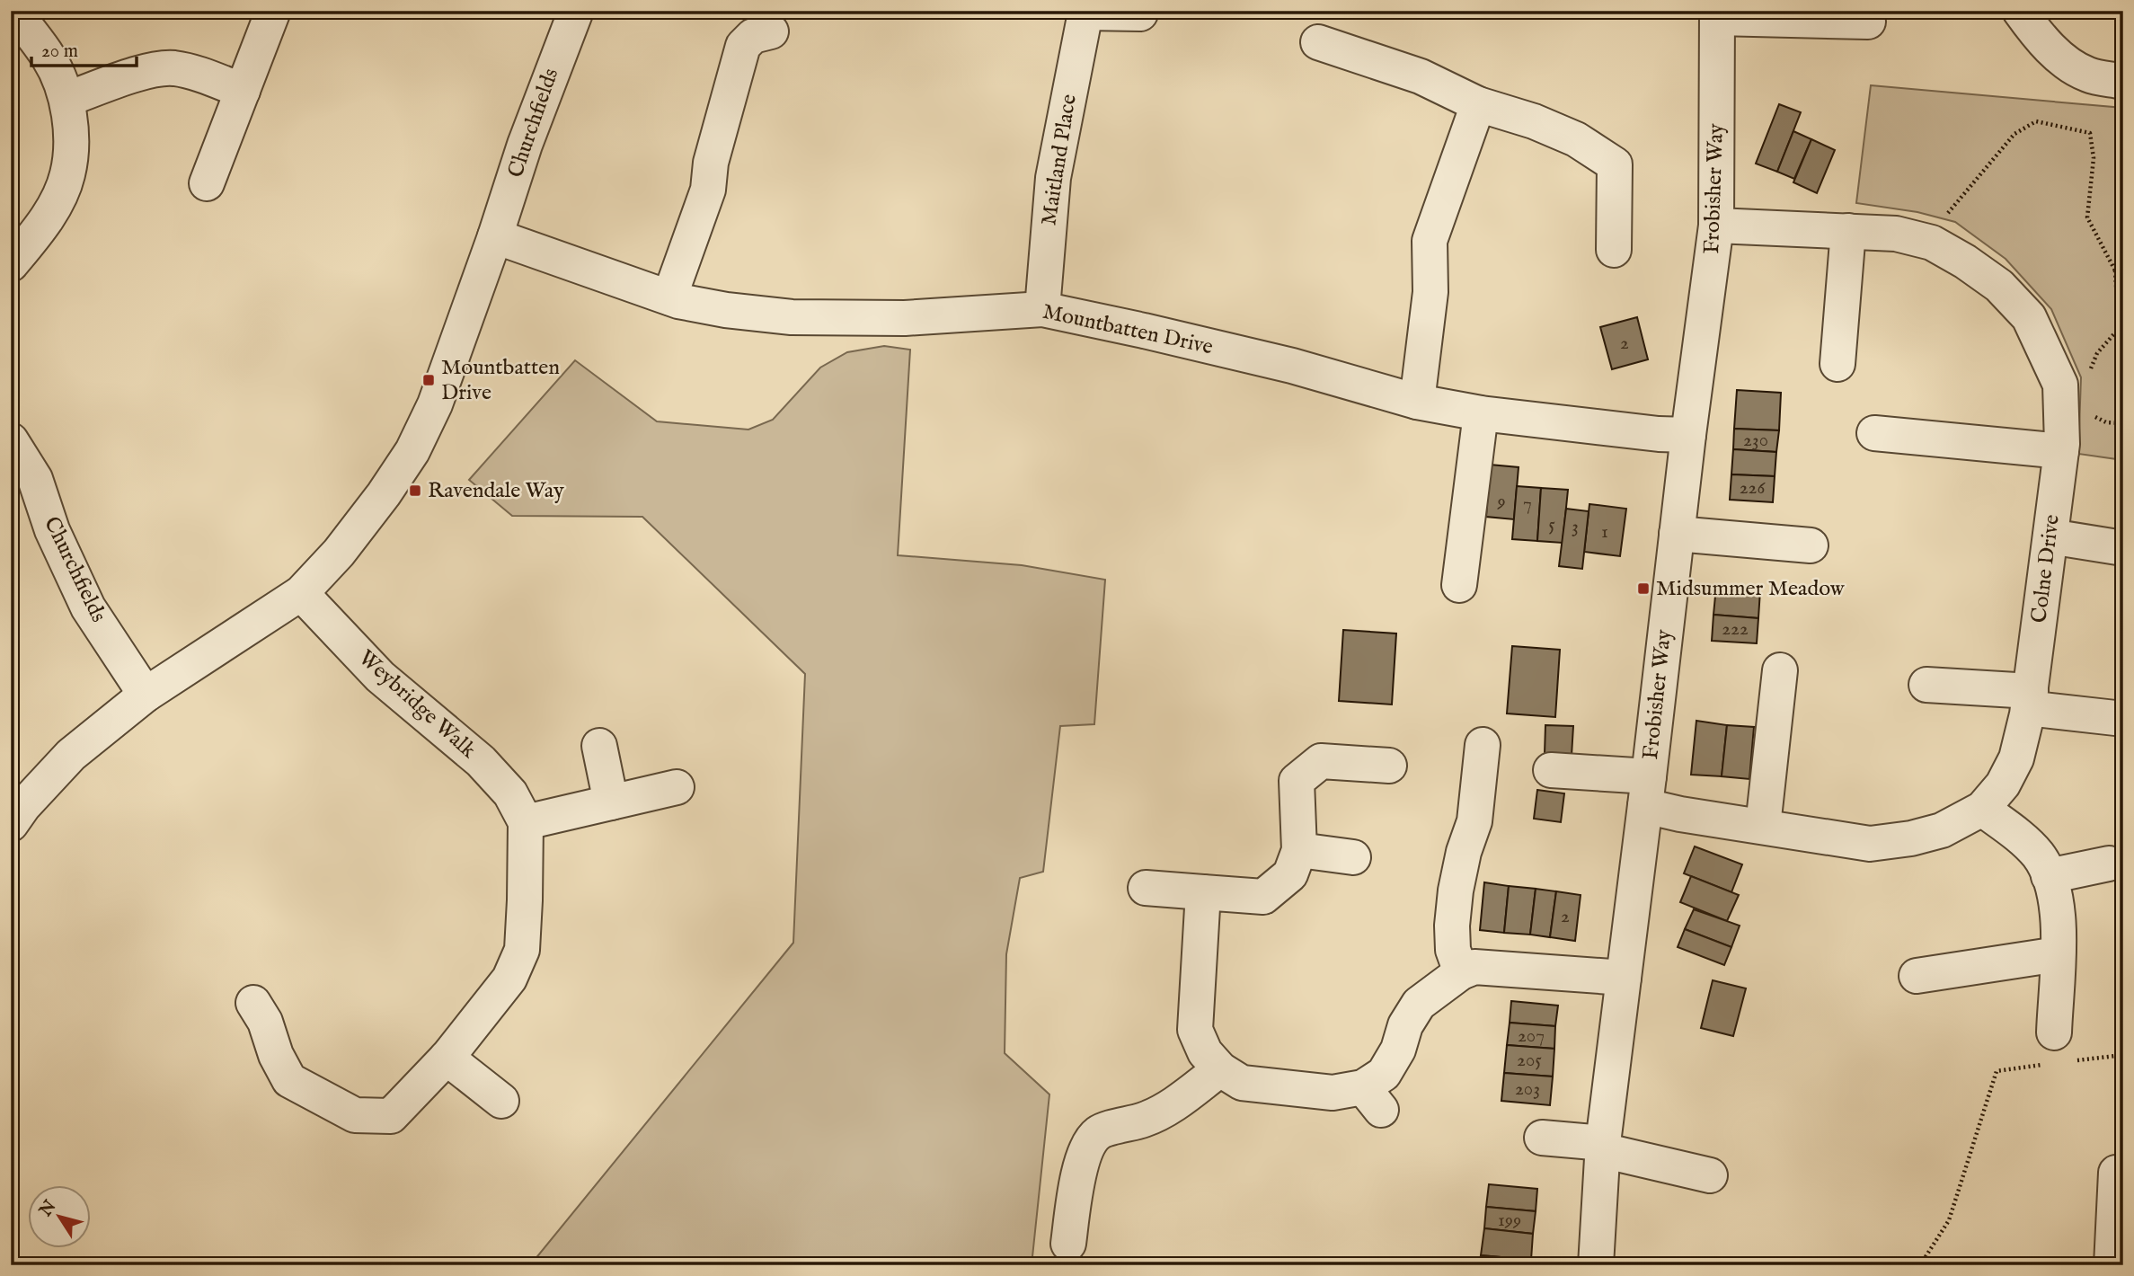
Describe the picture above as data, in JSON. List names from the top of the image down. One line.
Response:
{"streets":{"street":["Churchfields","Maitland Place","Frobisher Way","Mountbatten Drive","Colne Drive","Weybridge Walk"]},"crossings":[["Churchfields","Mountbatten Drive"],["Maitland Place","Mountbatten Drive"],["Frobisher Way","Mountbatten Drive"],["Frobisher Way","Colne Drive"]],"places":{"transit":["Mountbatten Drive","Ravendale Way","Midsummer Meadow"]},"house_numbers":["2","230","226","9","7","5","3","1","222","2","207","205","203","199"],"scale_bar":"20 m","north":"top left"}
